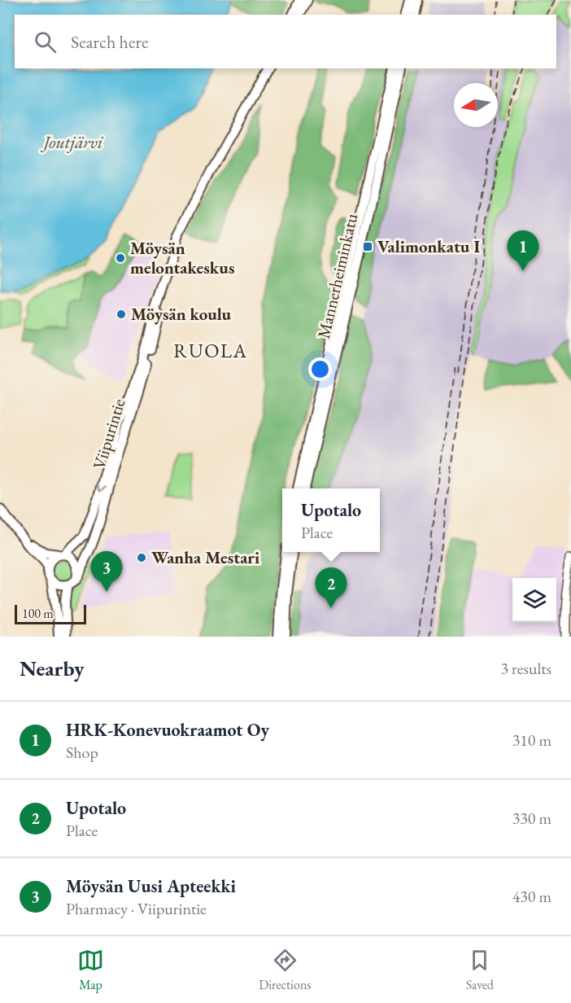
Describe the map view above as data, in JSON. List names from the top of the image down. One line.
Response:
{"streets":{"main road":["Mannerheiminkatu","Viipurintie"]},"districts":["RUOLA"],"water":["Joutjärvi"],"places":{"transit":["Valimonkatu I"],"other":["Möysän melontakeskus","Möysän koulu","Wanha Mestari"]},"scale_bar":"100 m","north":"left","page":{"search":"Search here","pins":["1","3","2"],"popup":["Upotalo","Place"],"scale":"100 m","heading":["Nearby","3 results"],"list":[{"mark":"1","name":"HRK-Konevuokraamot Oy","note":"Shop","value":"310 m"},{"mark":"2","name":"Upotalo","note":"Place","value":"330 m"},{"mark":"3","name":"Möysän Uusi Apteekki","note":"Pharmacy · Viipurintie","value":"430 m"}],"nav":["Map","Directions","Saved"]}}
